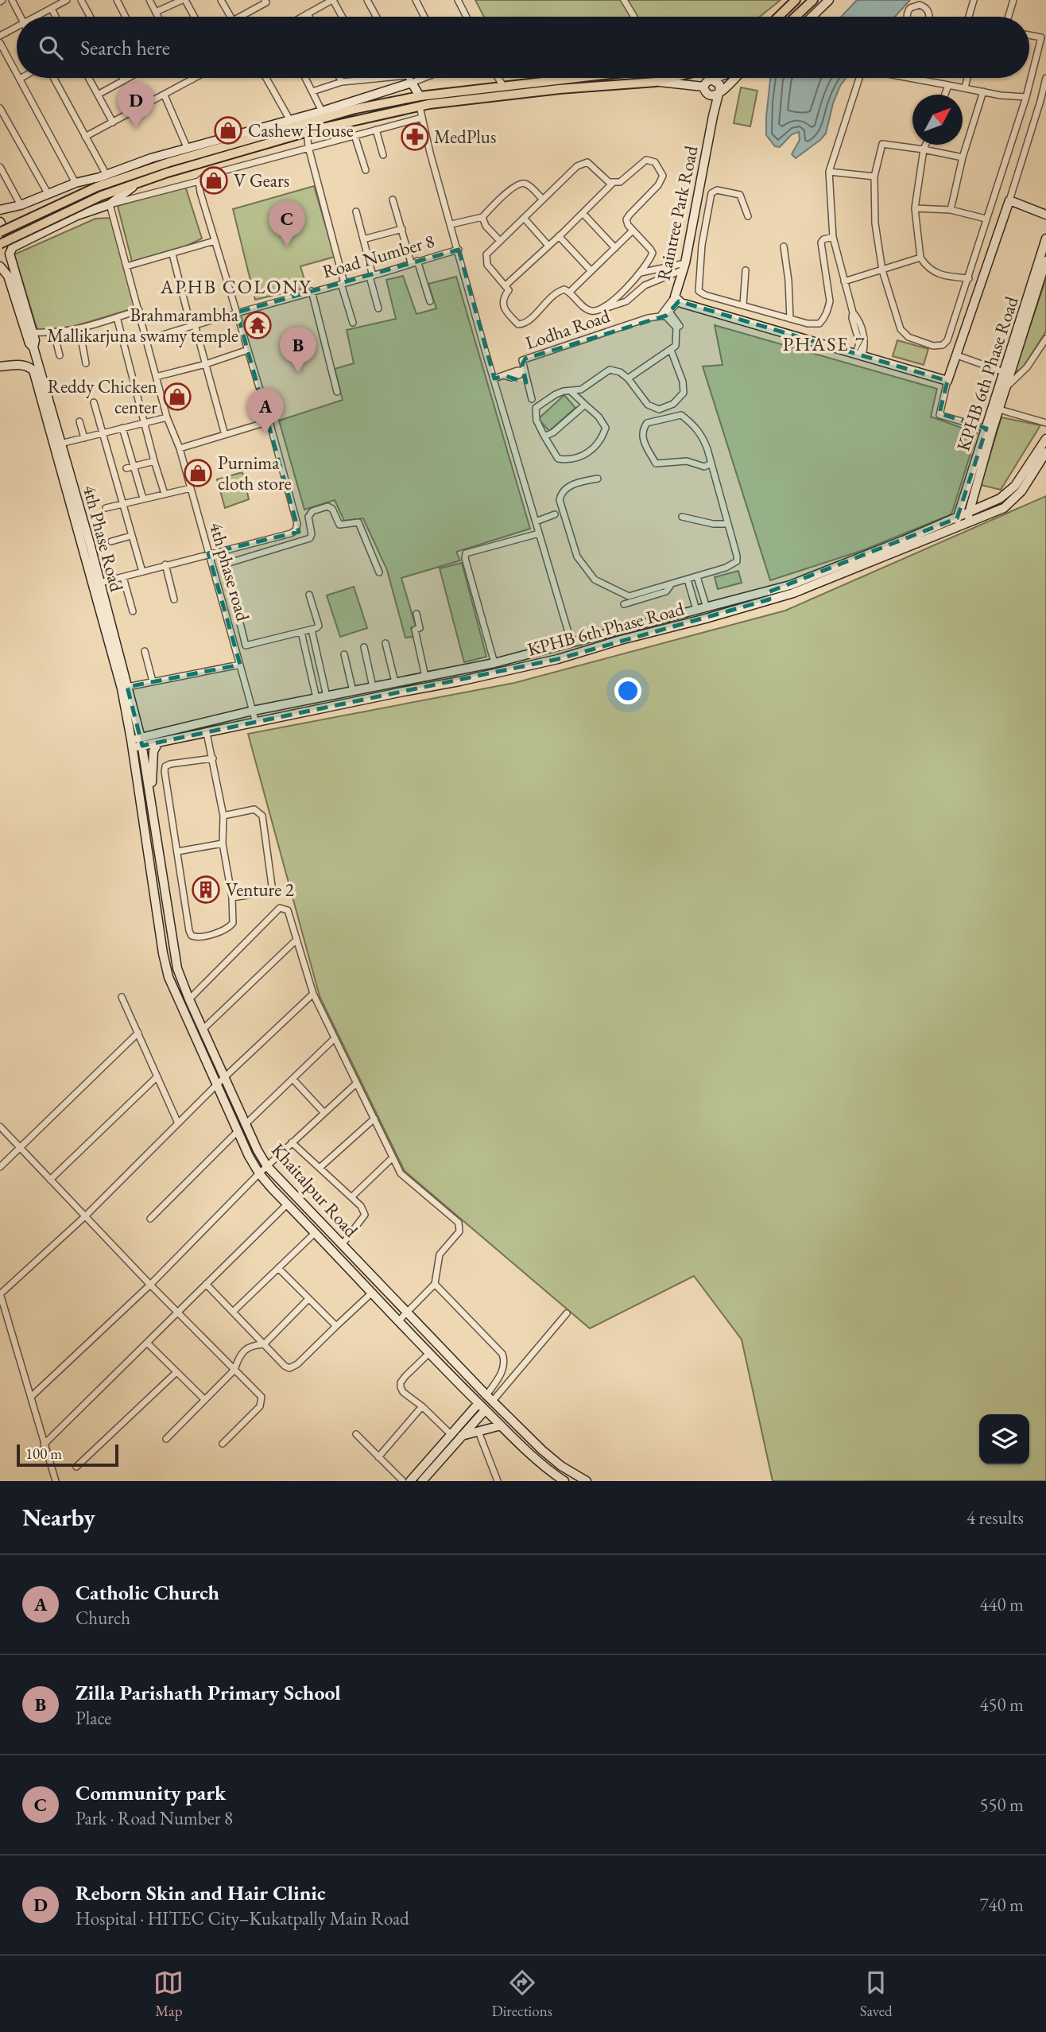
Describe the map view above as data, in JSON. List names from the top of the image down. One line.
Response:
{"streets":{"street":["Raintree Park Road","Road Number 8","Lodha Road","KPHB 6th Phase Road","4th Phase Road","4th phase road","Khaitalpur Road"]},"crossings":[["Road Number 8","4th phase road"],["KPHB 6th Phase Road","4th Phase Road"],["KPHB 6th Phase Road","4th phase road"],["KPHB 6th Phase Road","Khaitalpur Road"],["4th Phase Road","Khaitalpur Road"]],"districts":["APHB COLONY","PHASE 7"],"places":{"shop":["Cashew House","V Gears","Reddy Chicken center","Purnima cloth store"],"pharmacy":["MedPlus"],"temple":["Brahmarambha Mallikarjuna swamy temple"],"building":["Venture 2"]},"scale_bar":"100 m","north":"top right","page":{"search":"Search here","pins":["D","C","B","A"],"scale":"100 m","heading":["Nearby","4 results"],"list":[{"mark":"A","name":"Catholic Church","note":"Church","value":"440 m"},{"mark":"B","name":"Zilla Parishath Primary School","note":"Place","value":"450 m"},{"mark":"C","name":"Community park","note":"Park · Road Number 8","value":"550 m"},{"mark":"D","name":"Reborn Skin and Hair Clinic","note":"Hospital · HITEC City–Kukatpally Main Road","value":"740 m"}],"nav":["Map","Directions","Saved"]}}
